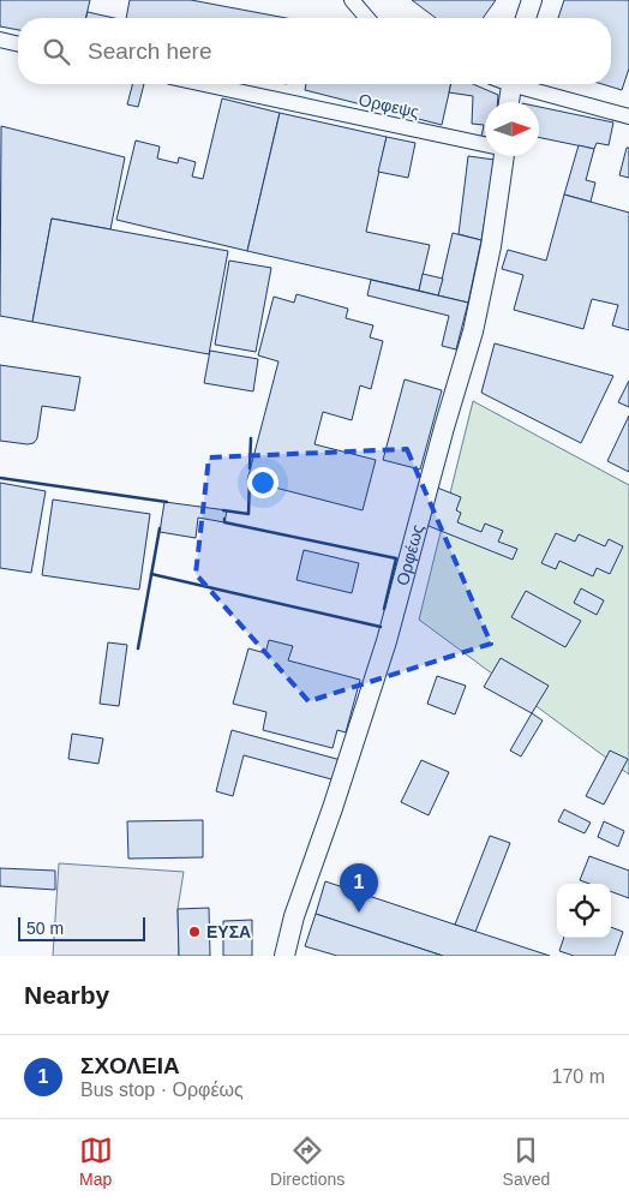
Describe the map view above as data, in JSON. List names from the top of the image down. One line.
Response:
{"streets":{"street":["Ορφεψς","Ορφέως"]},"places":["ΕΥΣΑ"],"scale_bar":"50 m","north":"right","page":{"search":"Search here","pins":"1","scale":"50 m","heading":"Nearby","list":[{"mark":"1","name":"ΣΧΟΛΕΙΑ","note":"Bus stop · Ορφέως","value":"170 m"}],"nav":["Map","Directions","Saved"]}}
